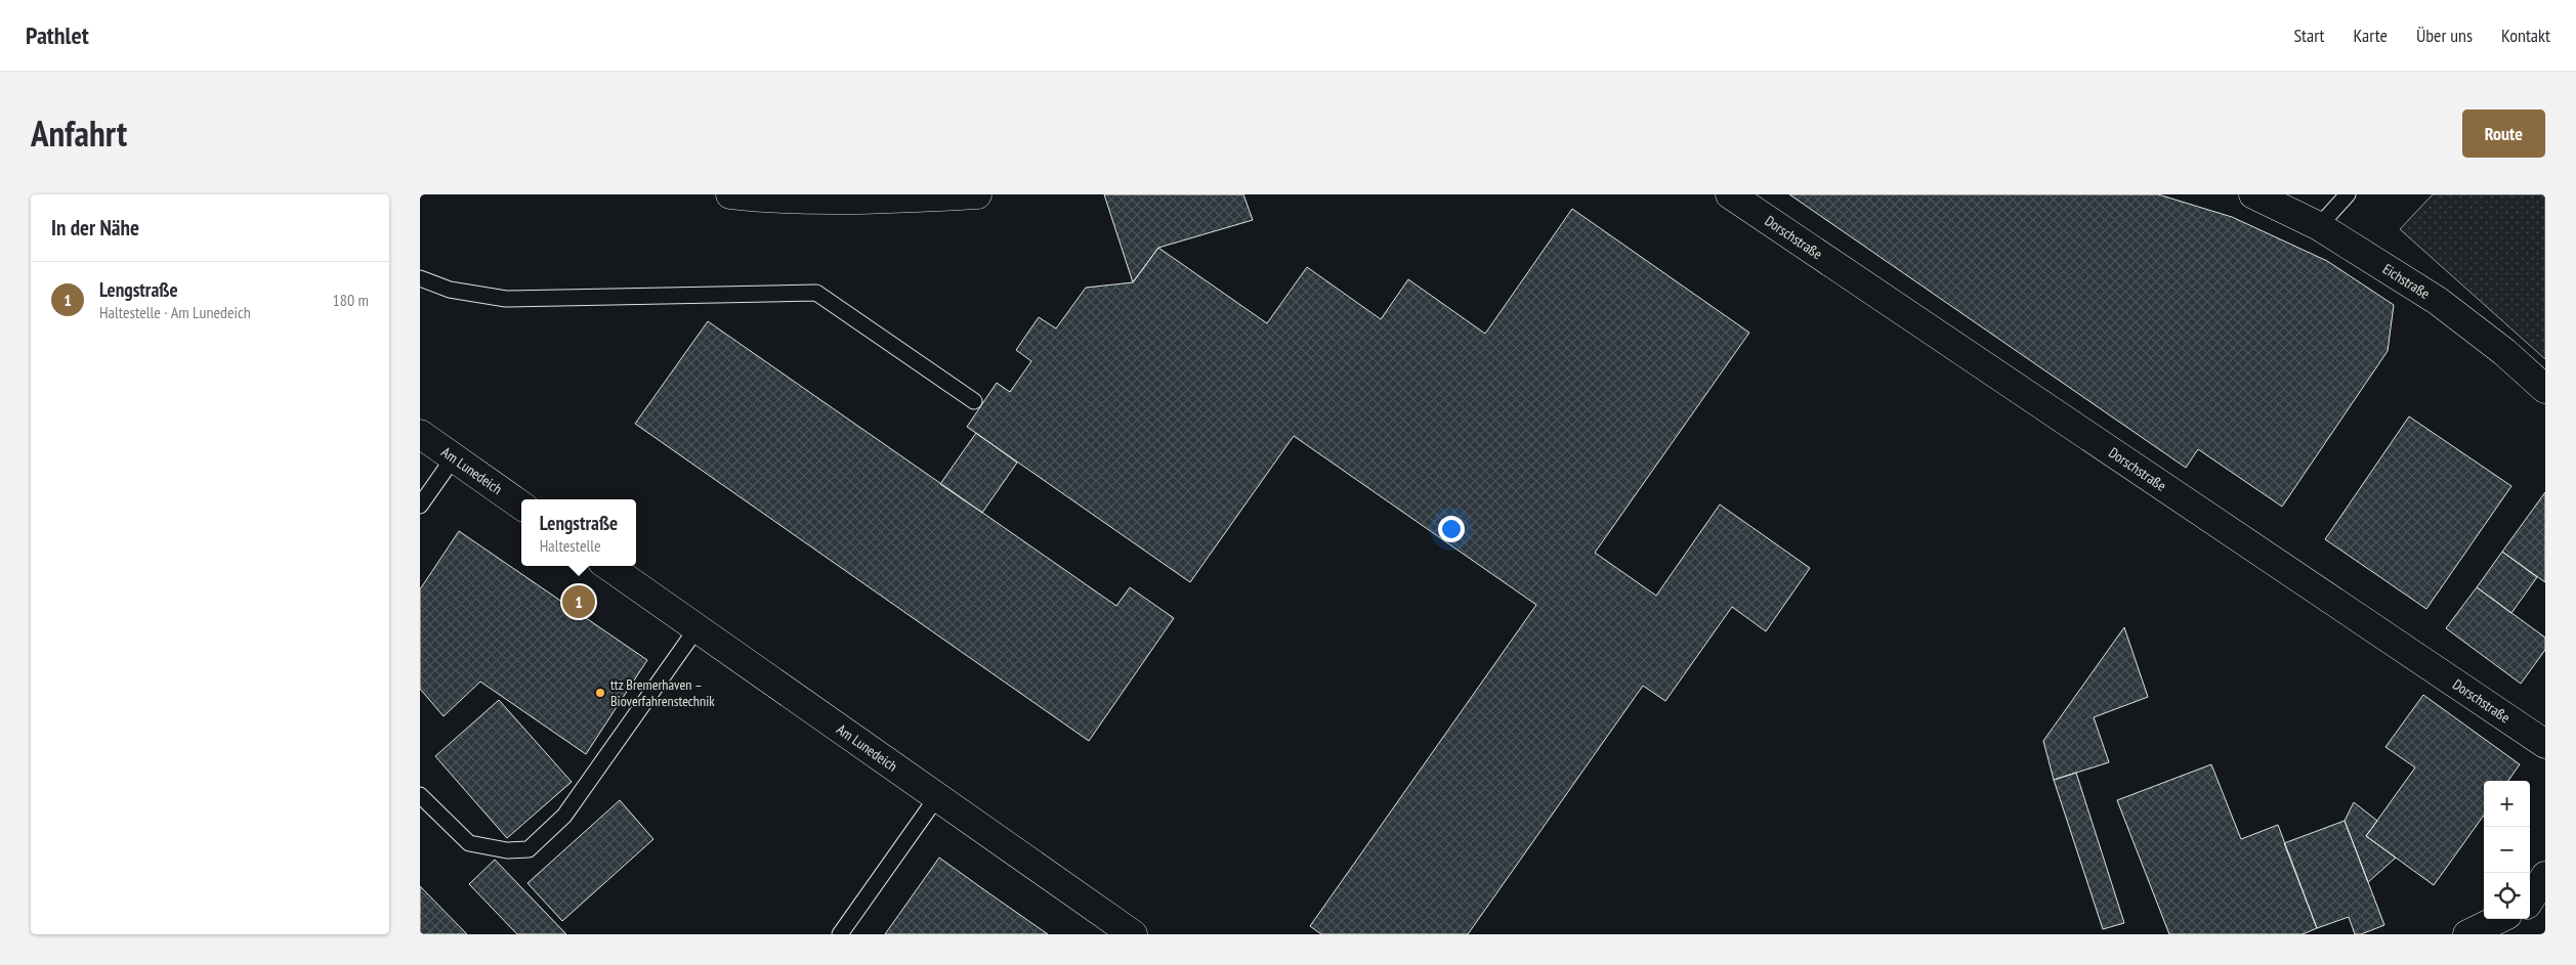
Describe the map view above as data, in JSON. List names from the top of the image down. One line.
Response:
{"streets":{"street":["Dorschstraße","Eichstraße","Am Lunedeich"]},"places":["ttz Bremerhaven – Bioverfahrenstechnik"],"page":{"header":"Pathlet","nav":["Start","Karte","Über uns","Kontakt"],"title":"Anfahrt","buttons":"Route","heading":"In der Nähe","list":[{"mark":"1","name":"Lengstraße","note":"Haltestelle · Am Lunedeich","value":"180 m"}],"popup":["Lengstraße","Haltestelle"],"pins":"1","map_buttons":["+","−"]}}
